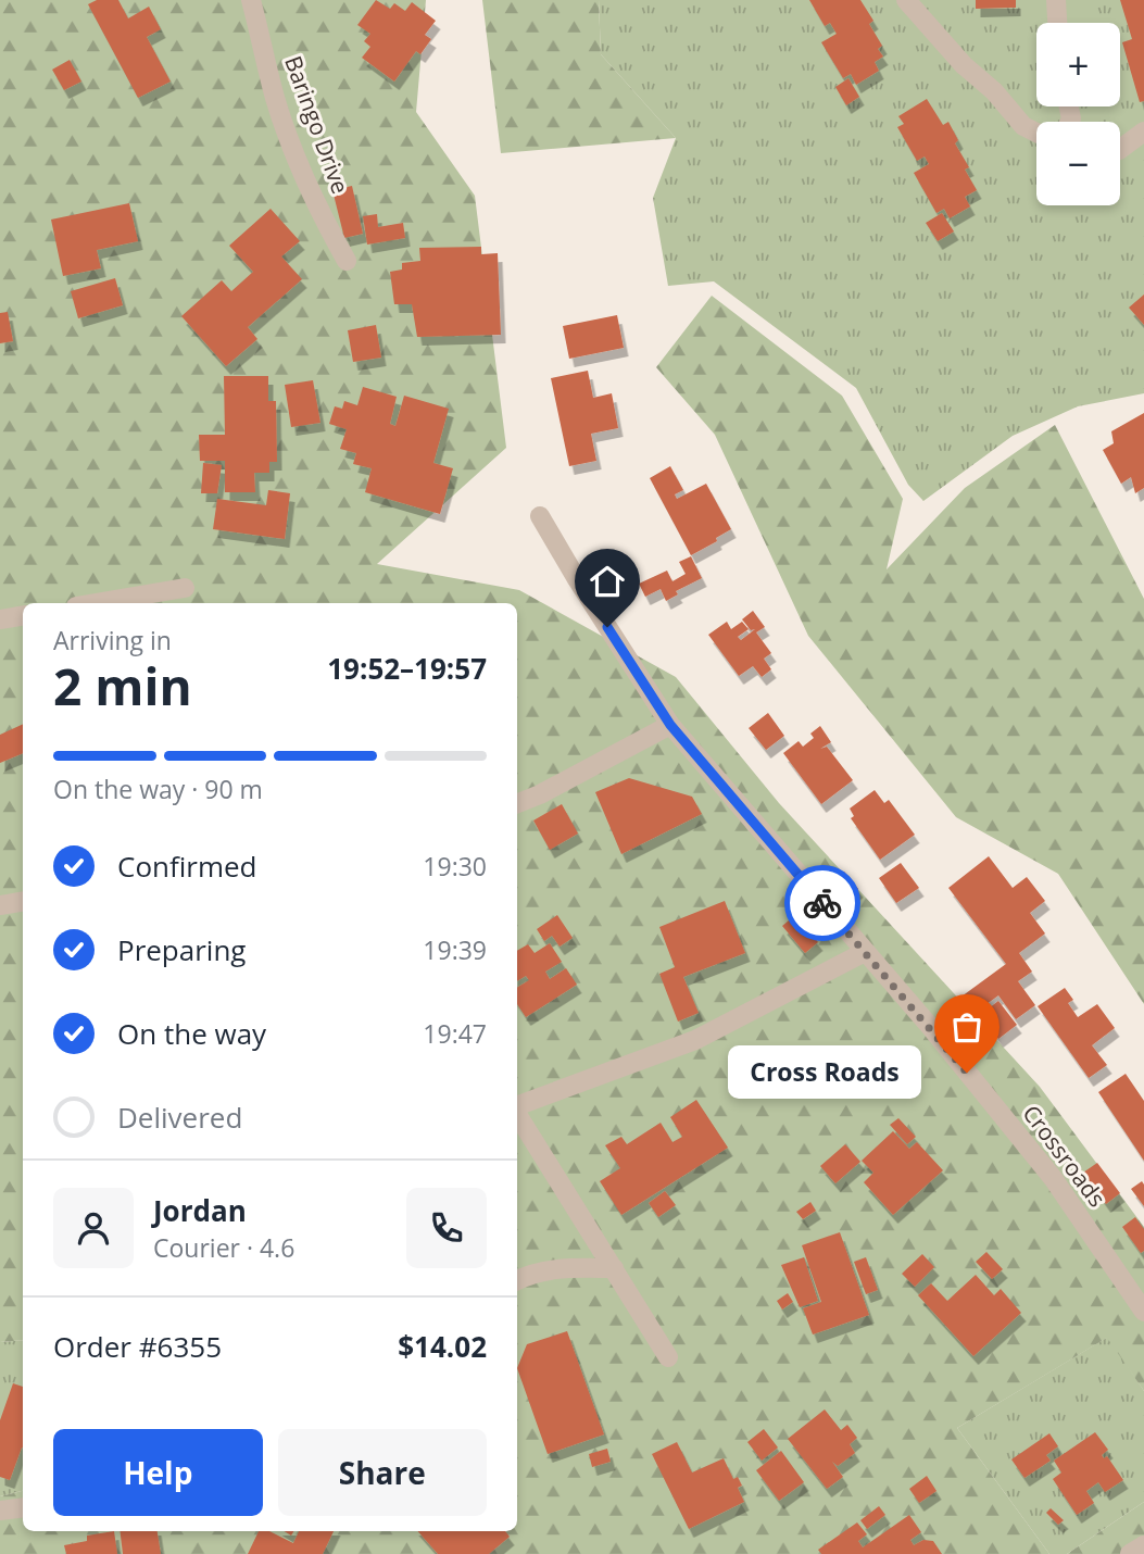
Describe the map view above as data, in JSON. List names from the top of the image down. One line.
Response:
{"streets":{"street":["Baringo Drive","Crossroads"]},"places":["Cross Roads"],"page":{"map_buttons":["+","−"],"heading":["2 min","Arriving in","19:52–19:57"],"panel":["Jordan","Courier · 4.6","Order #6355","$14.02"],"bar":"On the way · 90 m","list":[["Confirmed","19:30"],["Preparing","19:39"],["On the way","19:47"],"Delivered"],"bubble":"Cross Roads","buttons":["Help","Share"]}}
